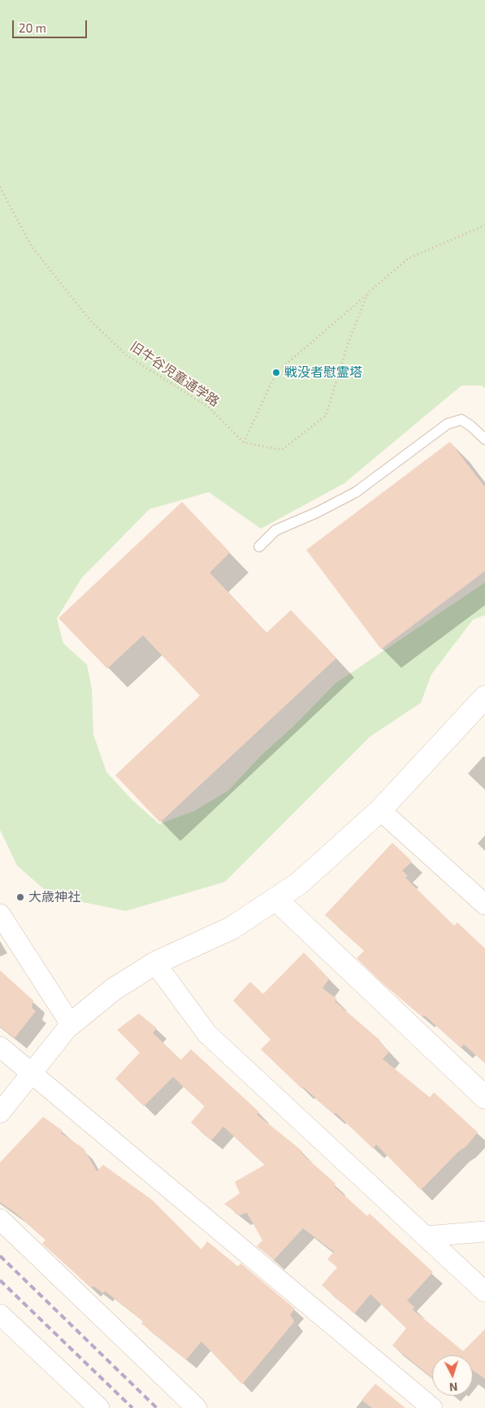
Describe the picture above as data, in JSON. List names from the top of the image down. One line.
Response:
{"streets":{"path":["旧牛谷児童通学路"]},"places":["戦没者慰霊塔","大歳神社"],"scale_bar":"20 m","north":"bottom"}
